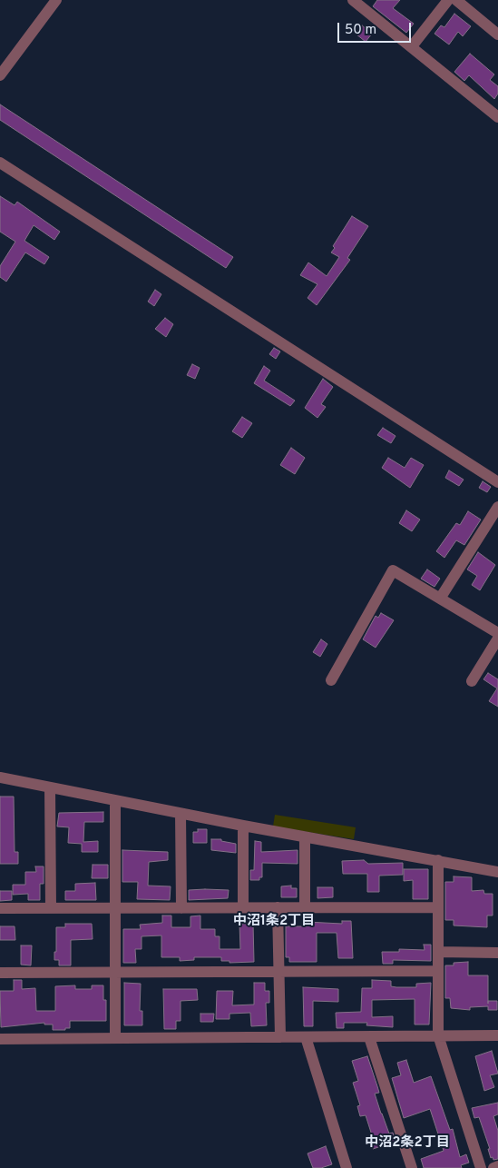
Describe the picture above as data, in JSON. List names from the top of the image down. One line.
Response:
{"districts":["中沼1条2丁目","中沼2条2丁目"],"scale_bar":"50 m"}
